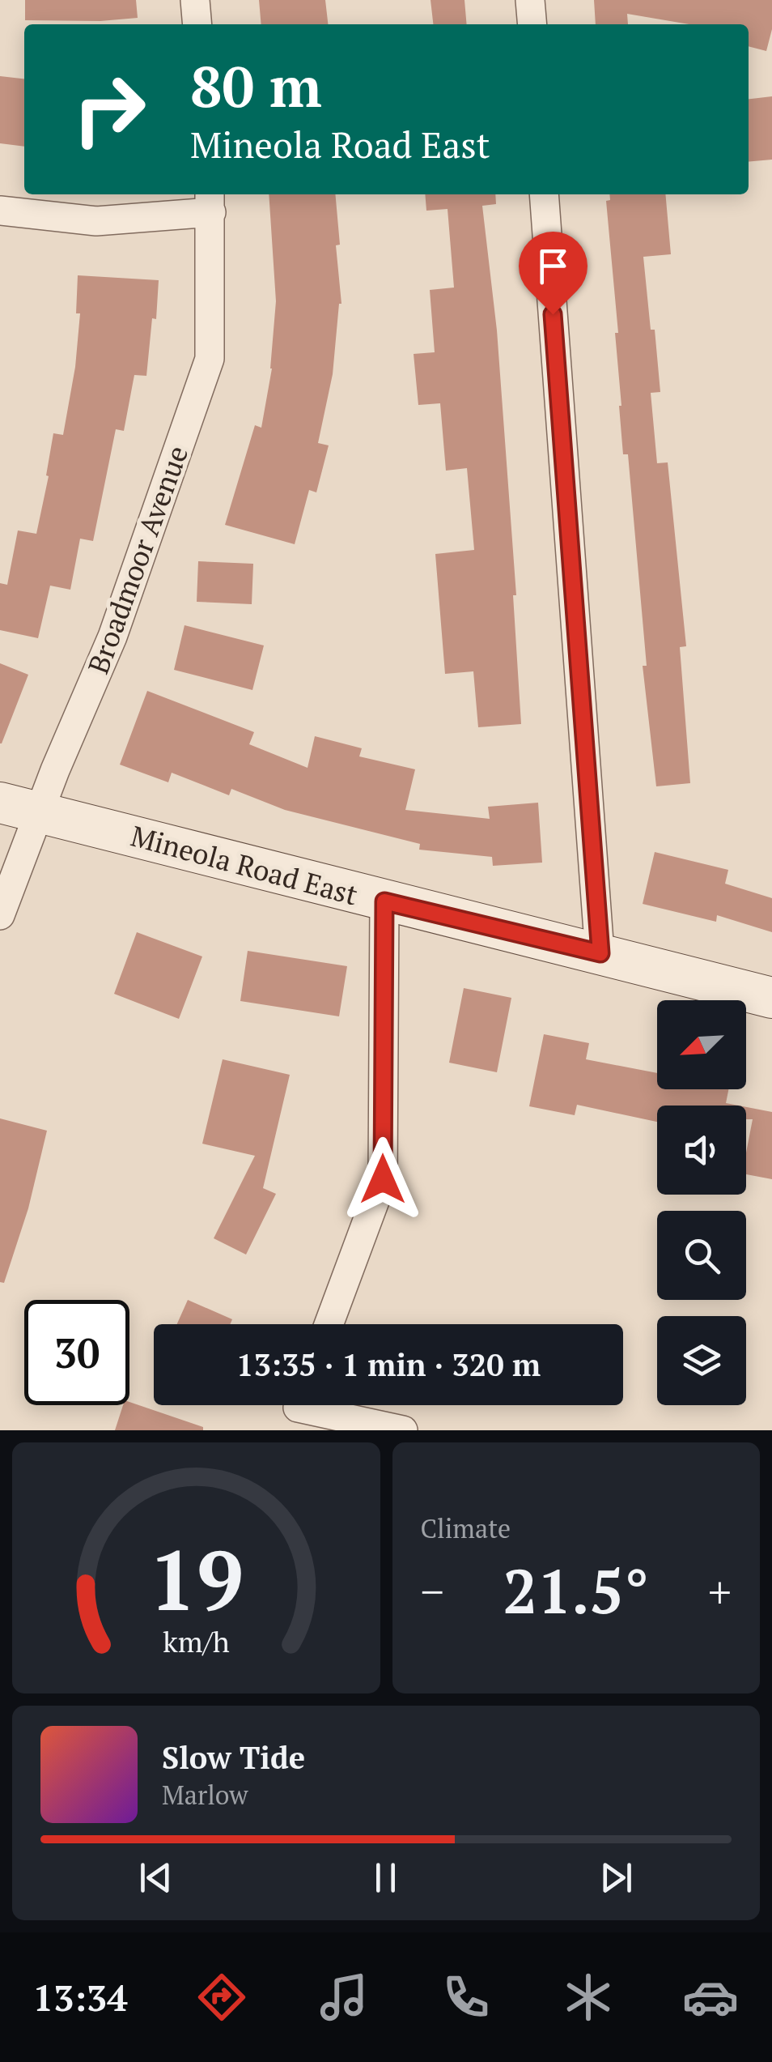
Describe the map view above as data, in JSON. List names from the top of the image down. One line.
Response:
{"streets":{"street":["Broadmoor Avenue","Mineola Road East"]},"crossings":[["Broadmoor Avenue","Mineola Road East"]],"north":"bottom left","page":{"turn":["80 m","Mineola Road East"],"limit":"30","trip":"13:35 · 1 min · 320 m","tile":"Climate","heat":["−","21.5°","+"],"song":["Slow Tide","Marlow"],"tabs":"13:34","gauge":["19","km/h"]}}
